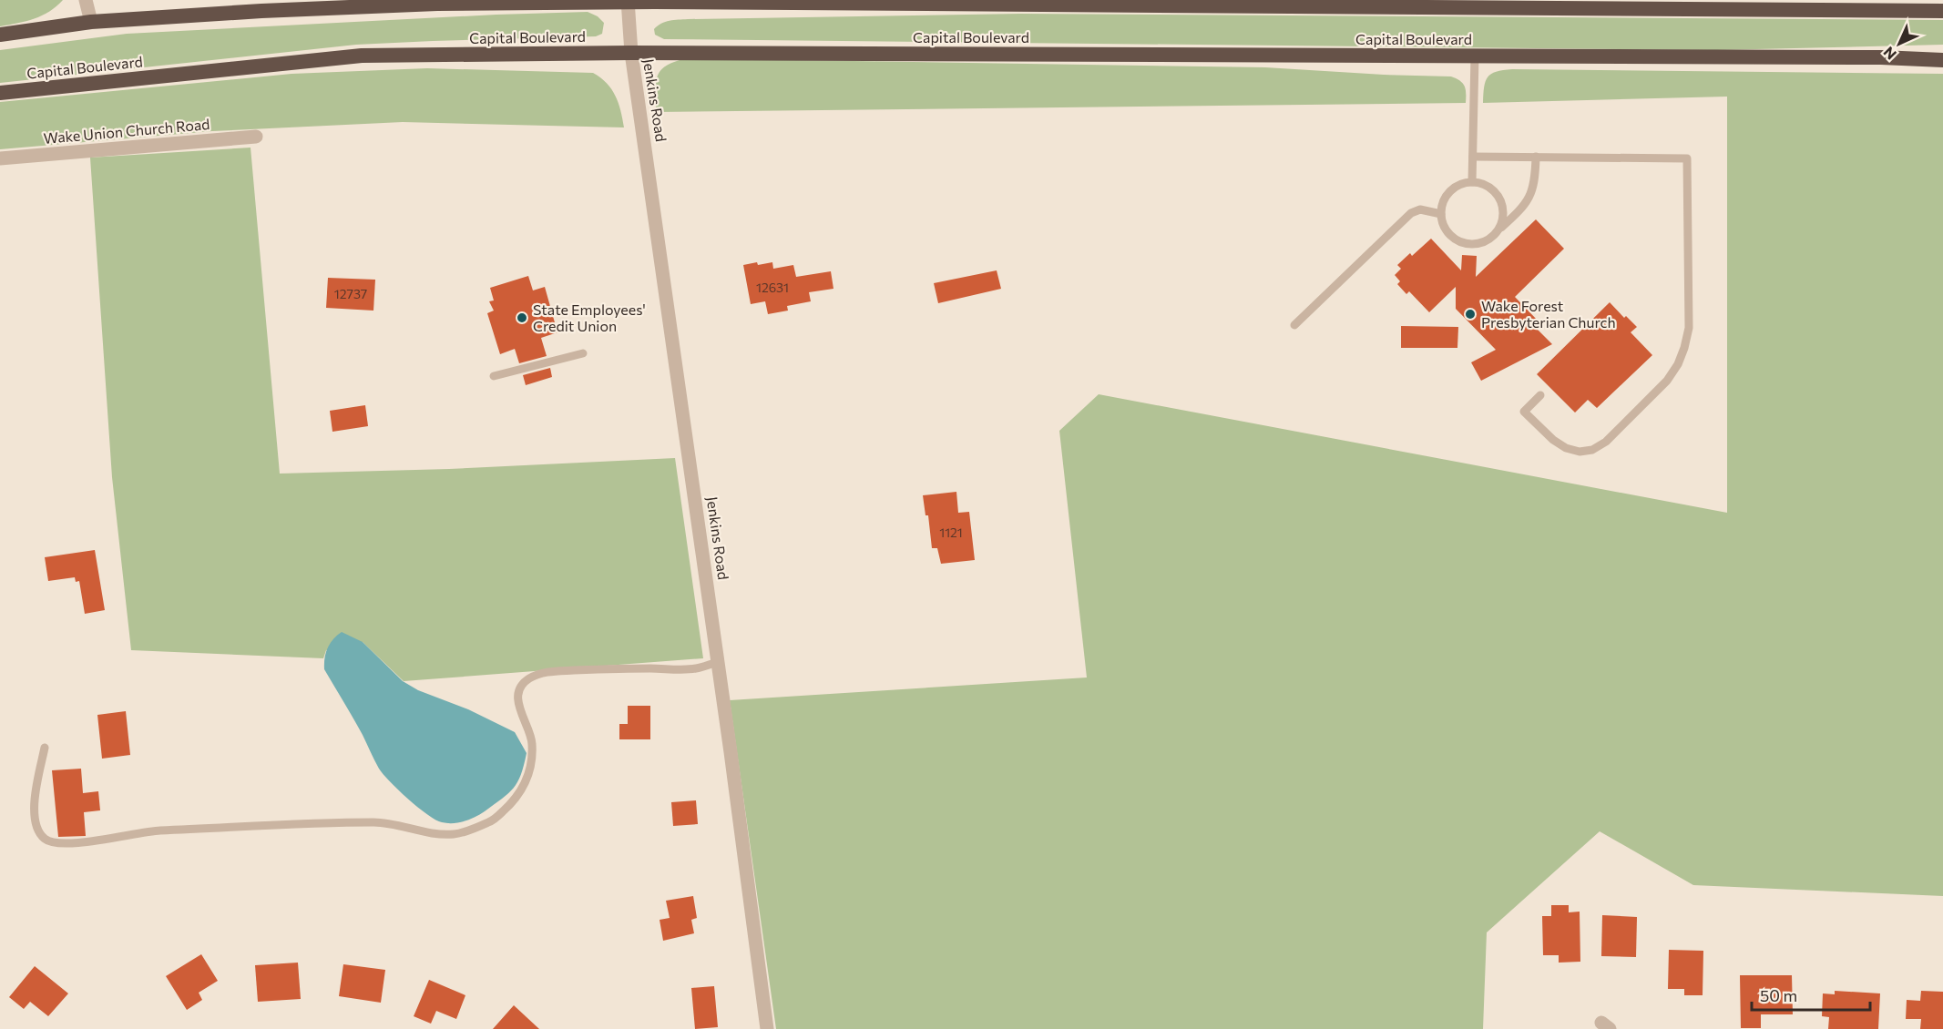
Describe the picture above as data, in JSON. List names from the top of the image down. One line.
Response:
{"streets":{"highway":["Capital Boulevard"],"street":["Jenkins Road","Wake Union Church Road"]},"crossings":[["Capital Boulevard","Jenkins Road"]],"places":["Wake Forest Presbyterian Church","State Employees' Credit Union"],"house_numbers":["12631","12737","1121"],"scale_bar":"50 m","north":"bottom left"}
